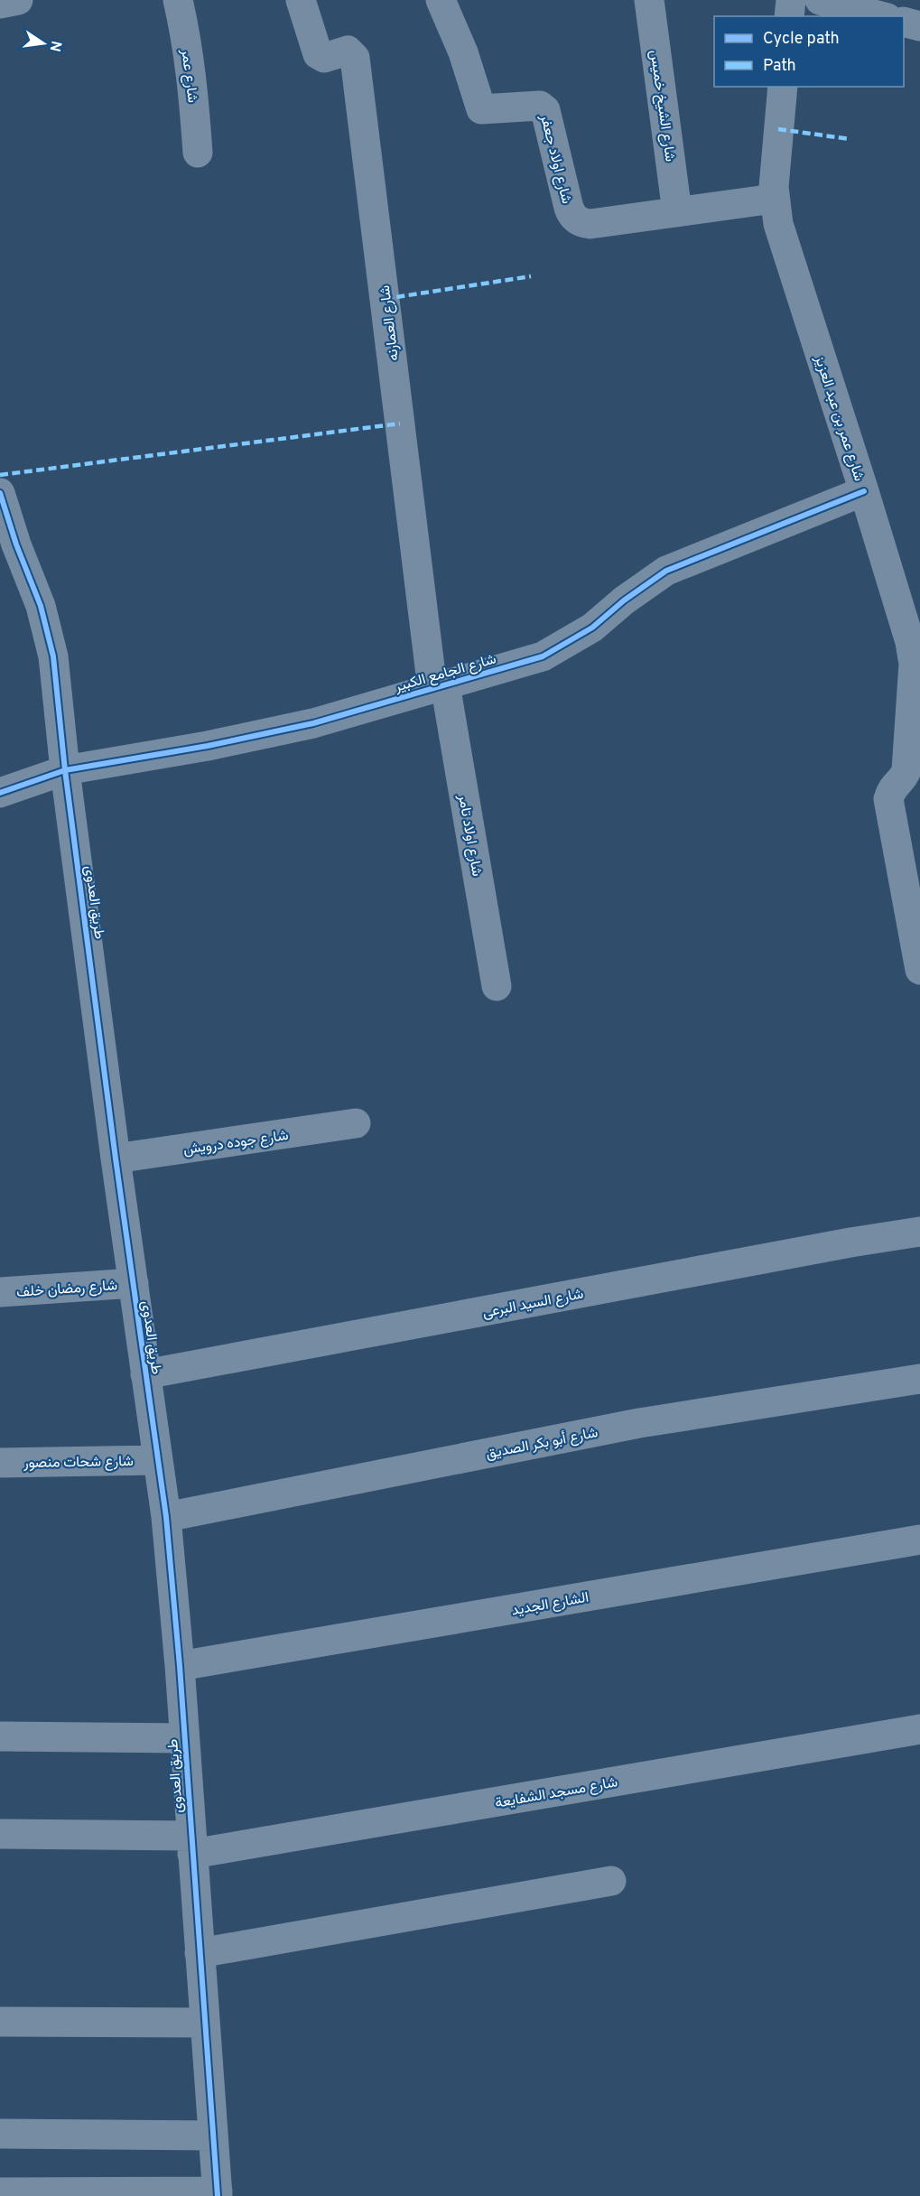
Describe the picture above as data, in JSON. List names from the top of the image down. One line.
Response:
{"streets":{"street":["شارع عمر","شارع الشيخ خميس","شارع اولاد جعفر","شارع العمارنه","شارع عمر بن عبد العزيز","شارع الجامع الكبير","شارع اولاد تامر","طريق العدوى","شارع جوده درويش","شارع رمضان خلف","شارع السيد البرعى","شارع أبو بكر الصديق","شارع شحات منصور","الشارع الجديد","شارع مسجد الشفايعة"]},"crossings":[["شارع الشيخ خميس","شارع اولاد جعفر"],["شارع اولاد جعفر","شارع عمر بن عبد العزيز"],["شارع العمارنه","شارع الجامع الكبير"],["شارع العمارنه","شارع اولاد تامر"],["شارع عمر بن عبد العزيز","شارع الجامع الكبير"],["شارع الجامع الكبير","شارع اولاد تامر"],["شارع الجامع الكبير","طريق العدوى"],["طريق العدوى","شارع جوده درويش"],["طريق العدوى","شارع رمضان خلف"],["طريق العدوى","شارع السيد البرعى"],["طريق العدوى","شارع أبو بكر الصديق"],["طريق العدوى","شارع شحات منصور"],["طريق العدوى","الشارع الجديد"],["طريق العدوى","شارع مسجد الشفايعة"]],"legend":["Cycle path","Path"],"north":"right"}
